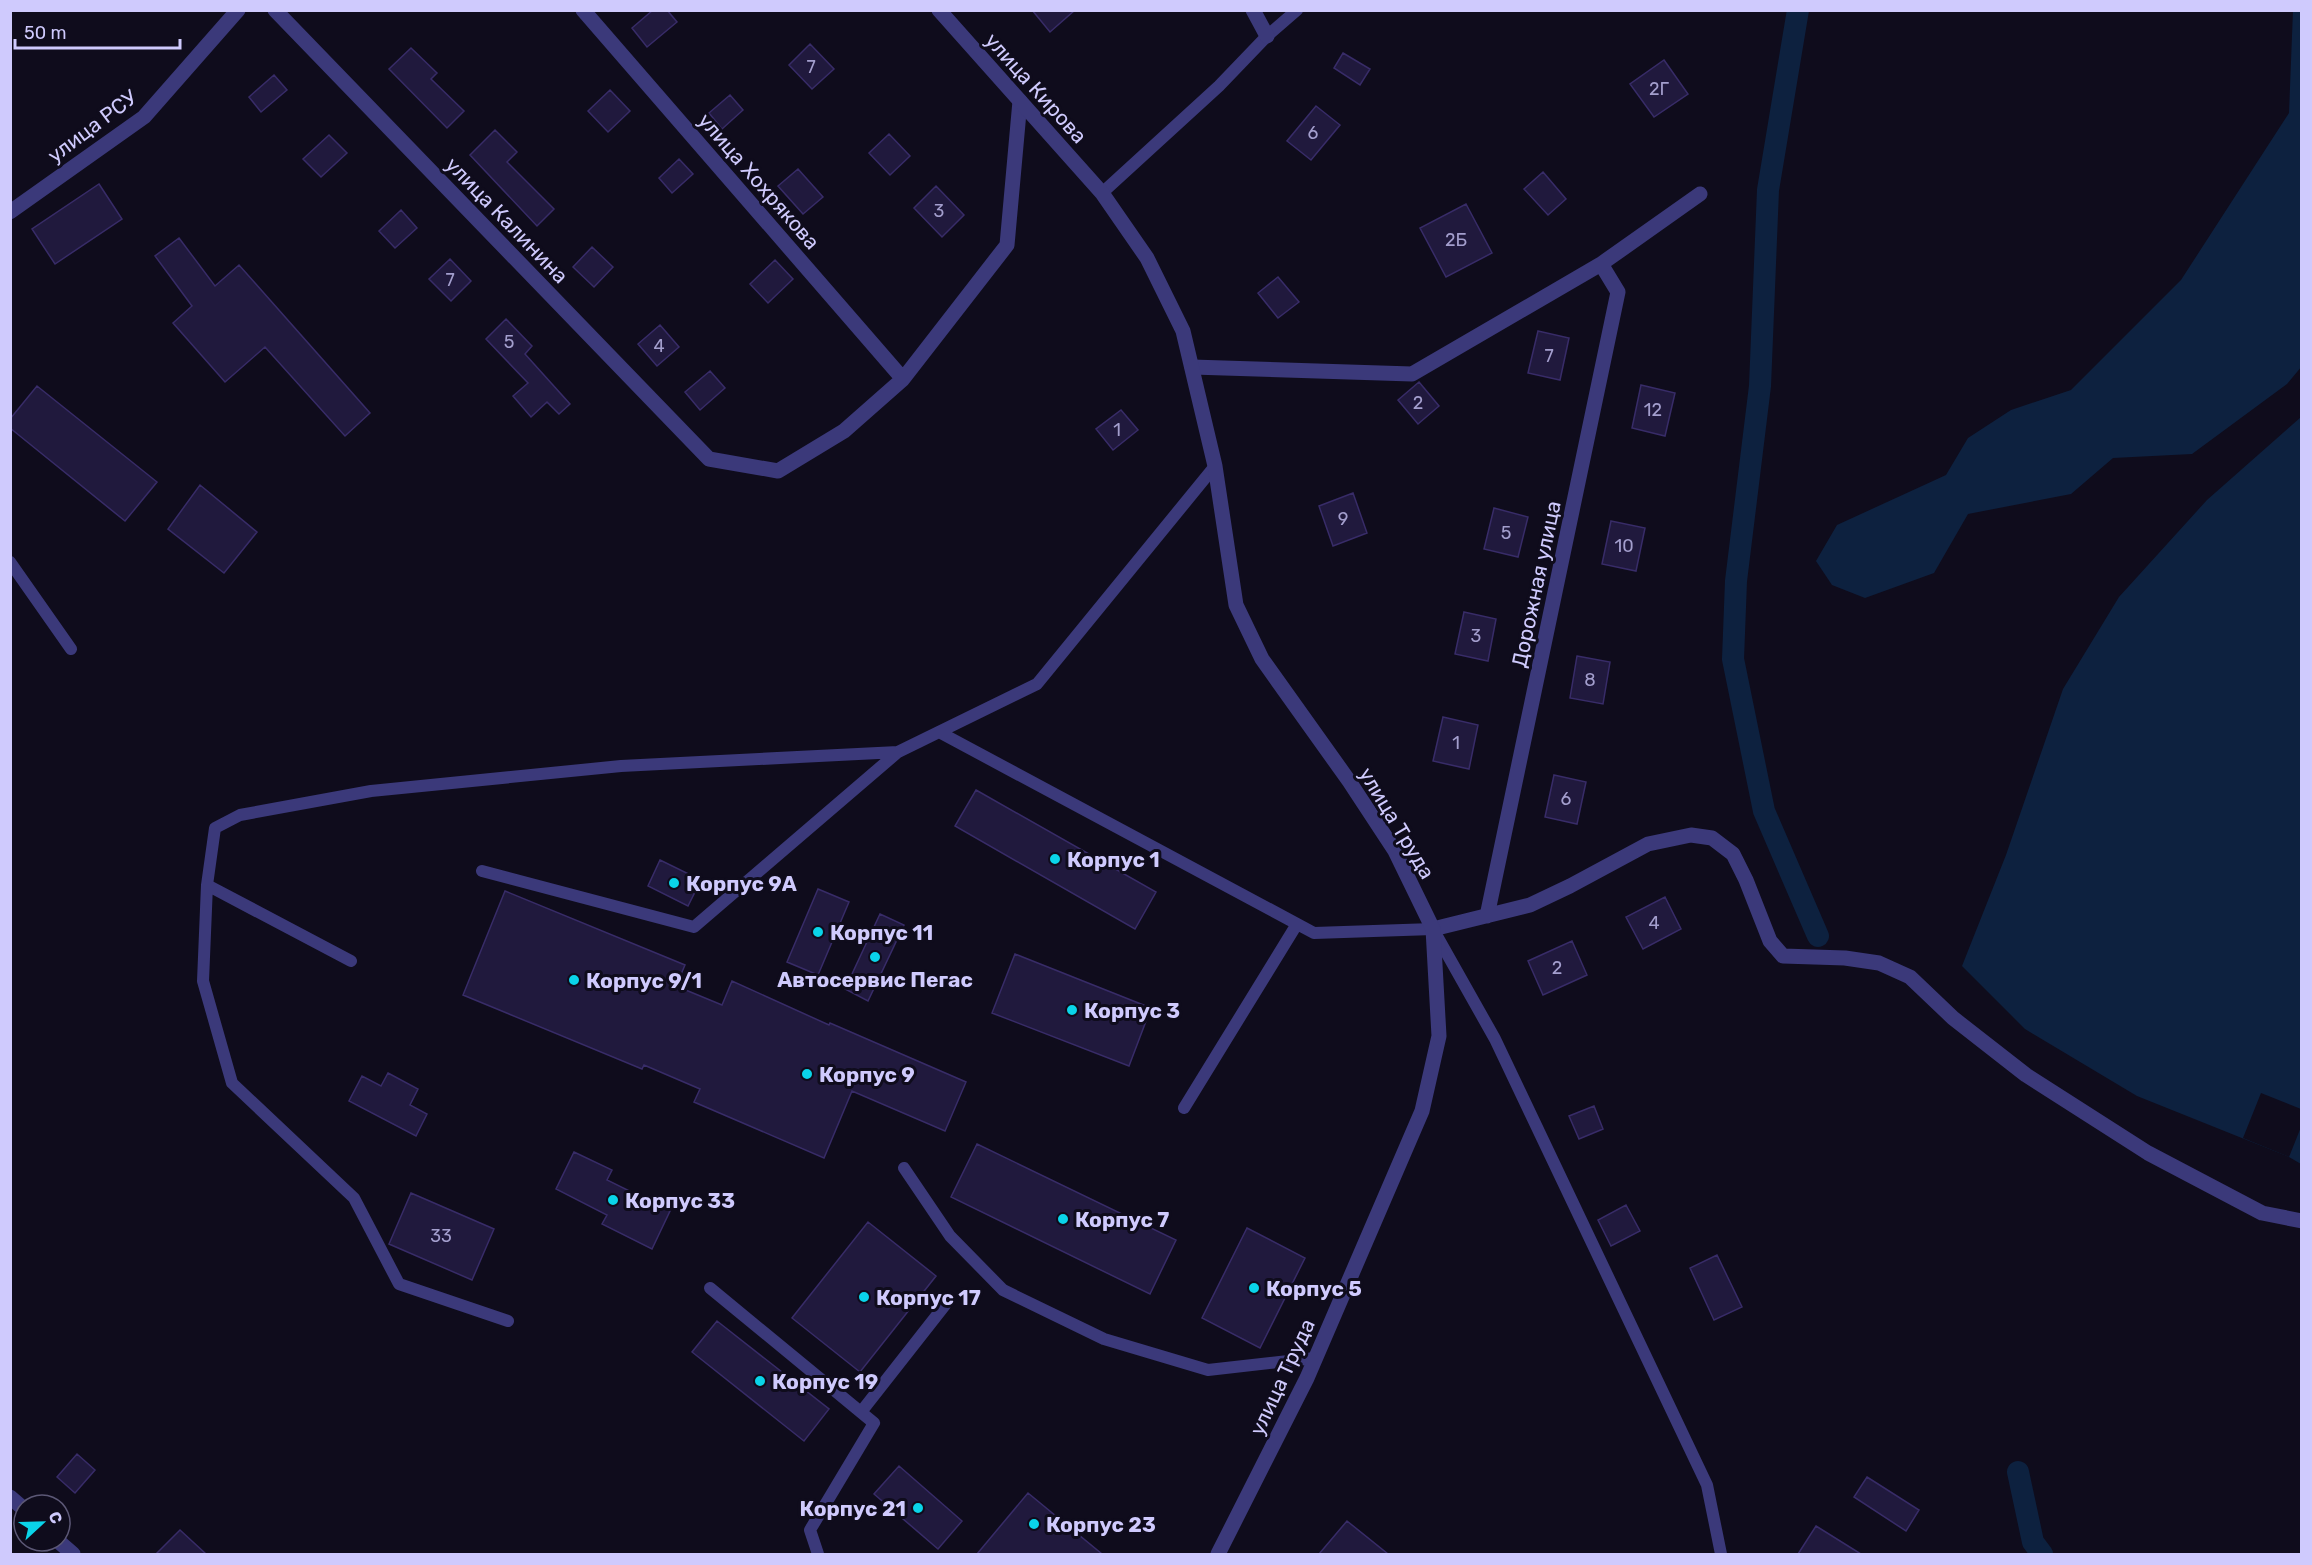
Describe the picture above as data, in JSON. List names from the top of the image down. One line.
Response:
{"streets":{"street":["улица Кирова","улица РСУ","улица Хохрякова","улица Калинина","Дорожная улица","улица Труда"]},"crossings":[["улица Кирова","улица Труда"],["улица Хохрякова","улица Калинина"]],"places":["Корпус 1","Корпус 9А","Корпус 11","Автосервис Пегас","Корпус 9/1","Корпус 3","Корпус 9","Корпус 33","Корпус 7","Корпус 5","Корпус 17","Корпус 19","Корпус 21","Корпус 23"],"house_numbers":["7","2Г","6","3","2Б","7","5","4","7","2","12","1","9","5","10","3","8","1","6","4","2","33"],"scale_bar":"50 m","north":"right"}
